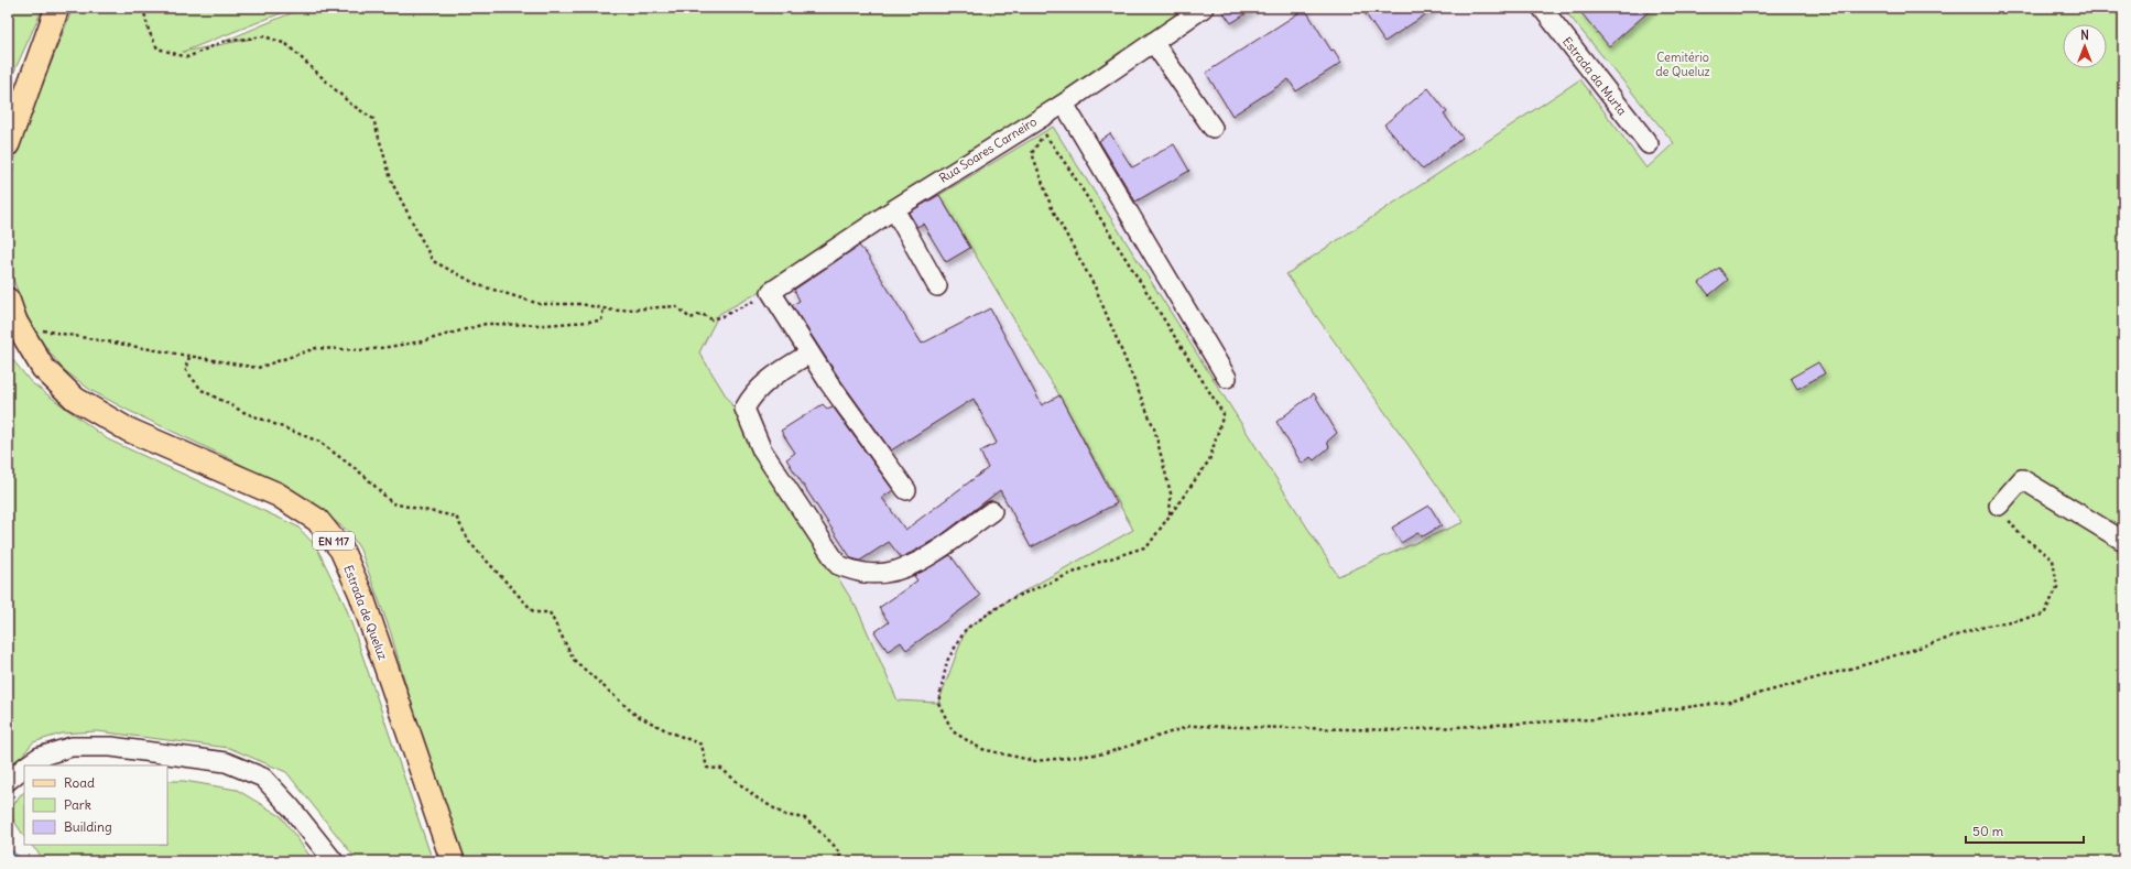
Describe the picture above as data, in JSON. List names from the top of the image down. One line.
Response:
{"streets":{"main road":["EN 117","Estrada de Queluz"],"street":["Estrada da Murta","Rua Soares Carneiro"]},"crossings":[["EN 117","Estrada de Queluz"]],"parks":["Cemitério de Queluz"],"legend":["Road","Park","Building"],"scale_bar":"50 m","north":"top"}
